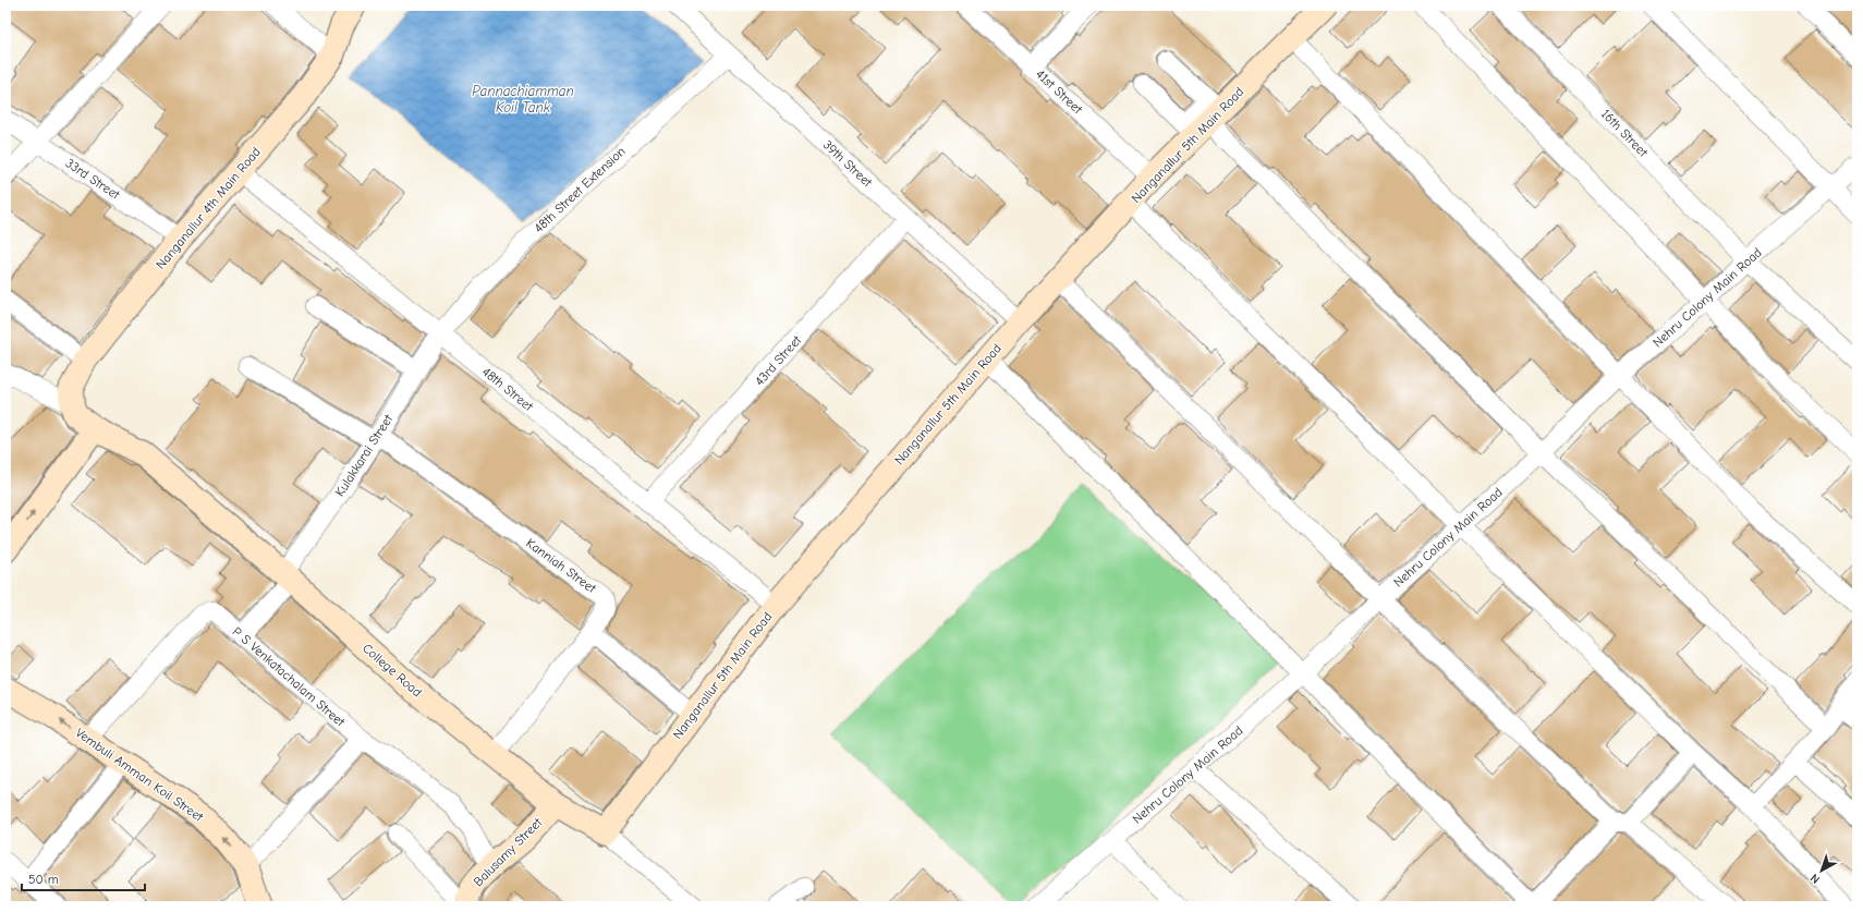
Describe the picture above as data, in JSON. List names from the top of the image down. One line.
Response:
{"streets":{"street":["41st Street","16th Street","Nanganallur 5th Main Road","39th Street","33rd Street","48th Street Extension","Nanganallur 4th Main Road","Nehru Colony Main Road","43rd Street","48th Street","Kulakkarai Street","Kanniah Street","College Road","P S Venkatachalam Street","Vembuli Amman Koil Street","Balusamy Street"]},"crossings":[["41st Street","Nanganallur 5th Main Road"],["16th Street","Nehru Colony Main Road"],["Nanganallur 5th Main Road","39th Street"],["Nanganallur 5th Main Road","48th Street"],["Nanganallur 5th Main Road","College Road"],["39th Street","48th Street Extension"],["39th Street","43rd Street"],["33rd Street","Nanganallur 4th Main Road"],["48th Street Extension","48th Street"],["48th Street Extension","Kulakkarai Street"],["Nanganallur 4th Main Road","48th Street"],["43rd Street","48th Street"],["48th Street","Kulakkarai Street"],["Kulakkarai Street","Kanniah Street"],["Kulakkarai Street","College Road"],["Kulakkarai Street","P S Venkatachalam Street"],["Kanniah Street","College Road"],["College Road","Balusamy Street"],["P S Venkatachalam Street","Vembuli Amman Koil Street"],["P S Venkatachalam Street","Balusamy Street"]],"one_way":["Vembuli Amman Koil Street"],"water":["Pannachiamman Koil Tank"],"scale_bar":"50 m","north":"bottom left"}
